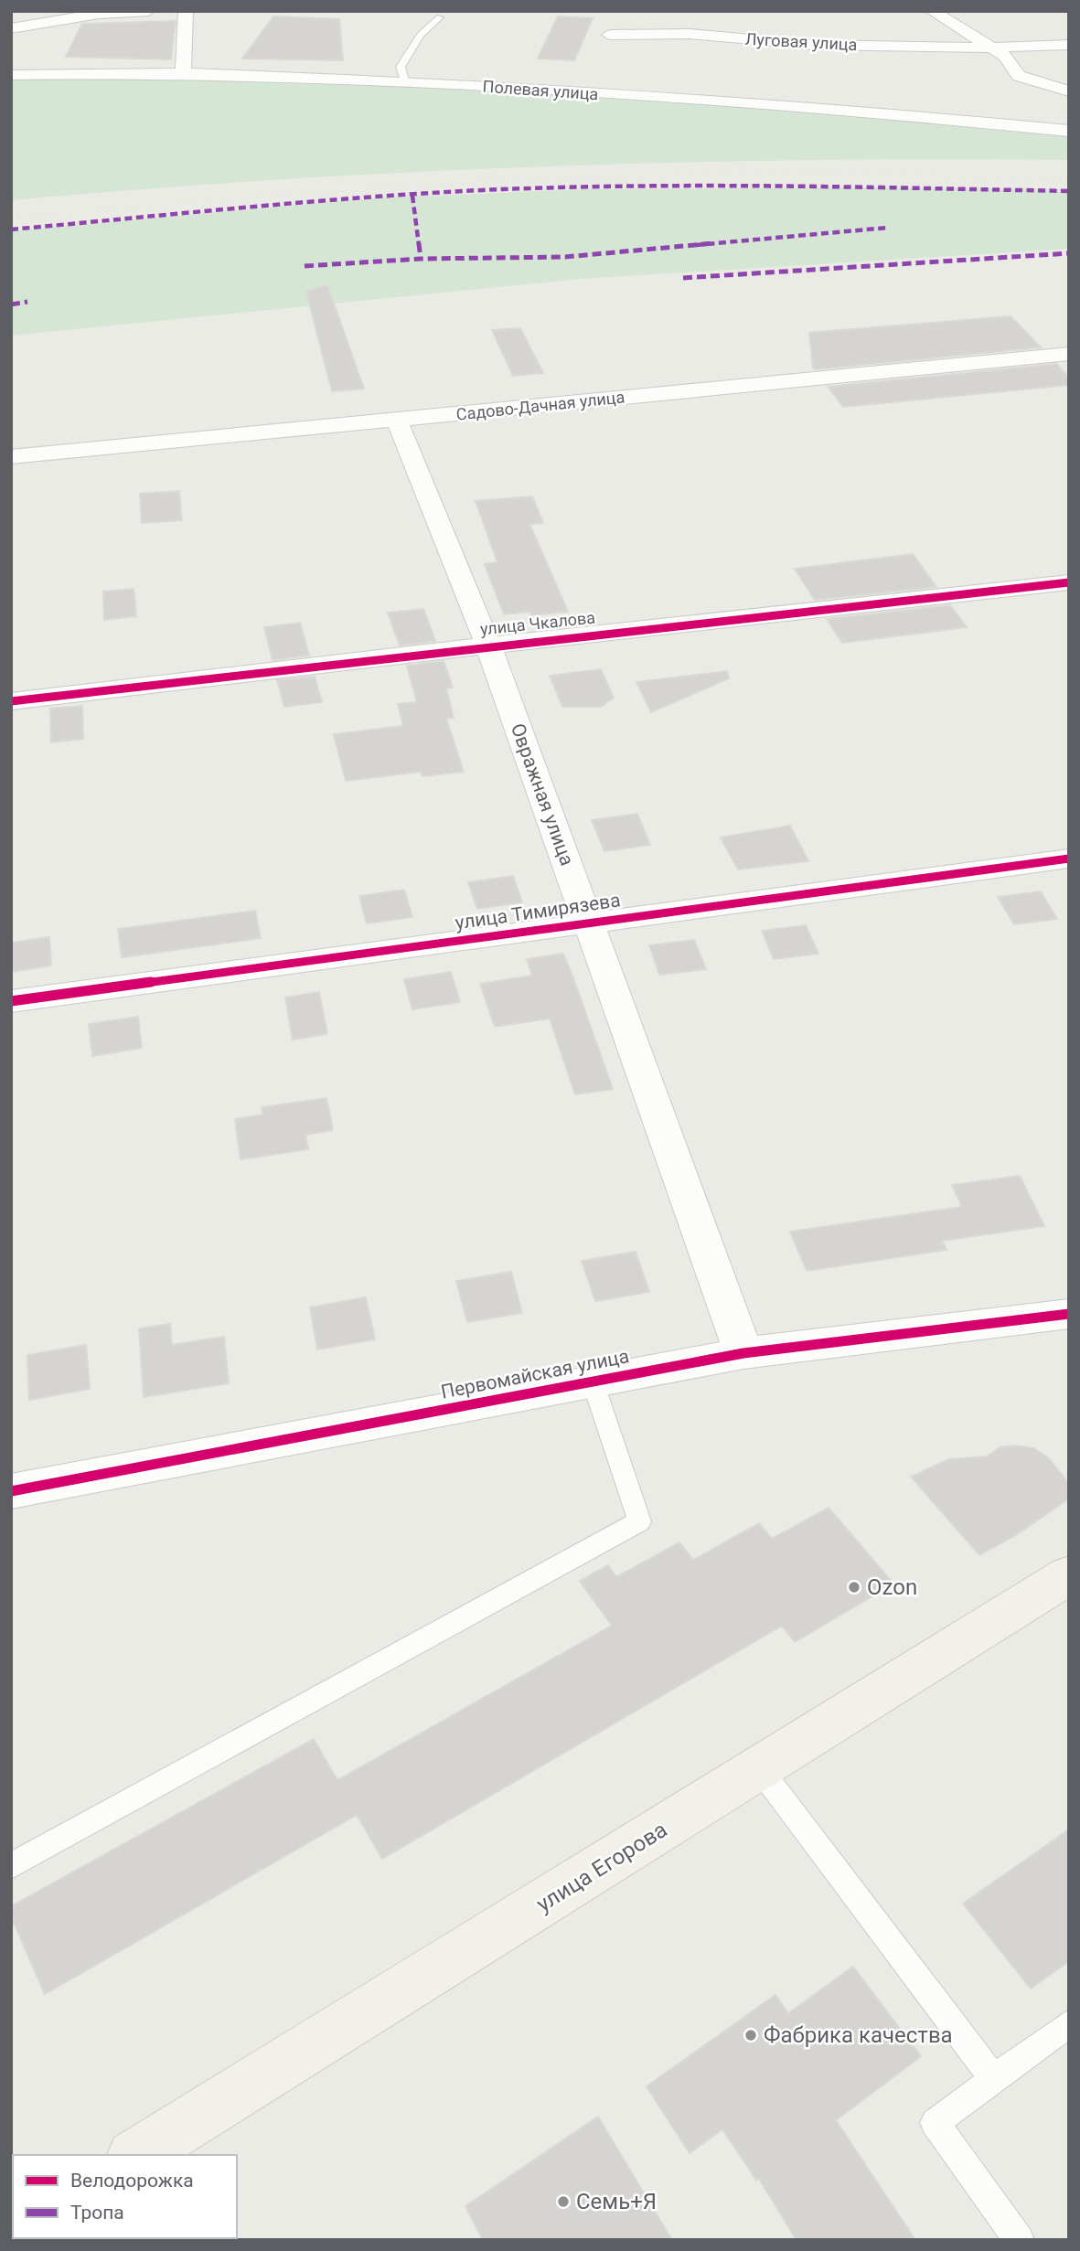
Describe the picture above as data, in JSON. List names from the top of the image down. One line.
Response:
{"streets":{"main road":["улица Егорова"],"street":["Луговая улица","Полевая улица","Садово-Дачная улица","улица Чкалова","Овражная улица","улица Тимирязева","Первомайская улица"]},"crossings":[["Садово-Дачная улица","Овражная улица"],["улица Чкалова","Овражная улица"],["Овражная улица","улица Тимирязева"],["Овражная улица","Первомайская улица"]],"places":["Ozon","Фабрика качества","Семь+Я"],"legend":["Велодорожка","Тропа"]}
